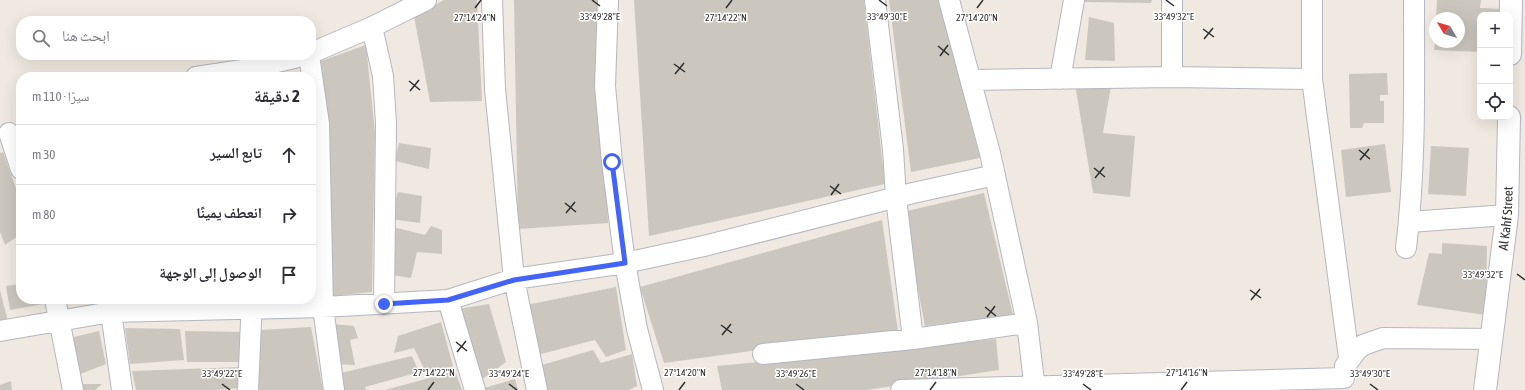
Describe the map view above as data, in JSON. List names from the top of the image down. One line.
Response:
{"streets":{"main road":["Al Kahf Street"]},"north":"top left","page":{"map_buttons":["+","−"],"search":"ابحث هنا","heading":["2 دقيقة","سيرًا · 110 m"],"list":[["تابع السير","30 m"],["انعطف يمينًا","80 m"],"الوصول إلى الوجهة"]},"coordinates":["33°49'28\"E","33°49'30\"E","33°49'32\"E","27°14'24\"N","27°14'22\"N","27°14'20\"N","27°14'18\"N","27°14'16\"N","33°49'22\"E","33°49'24\"E","33°49'26\"E"]}
